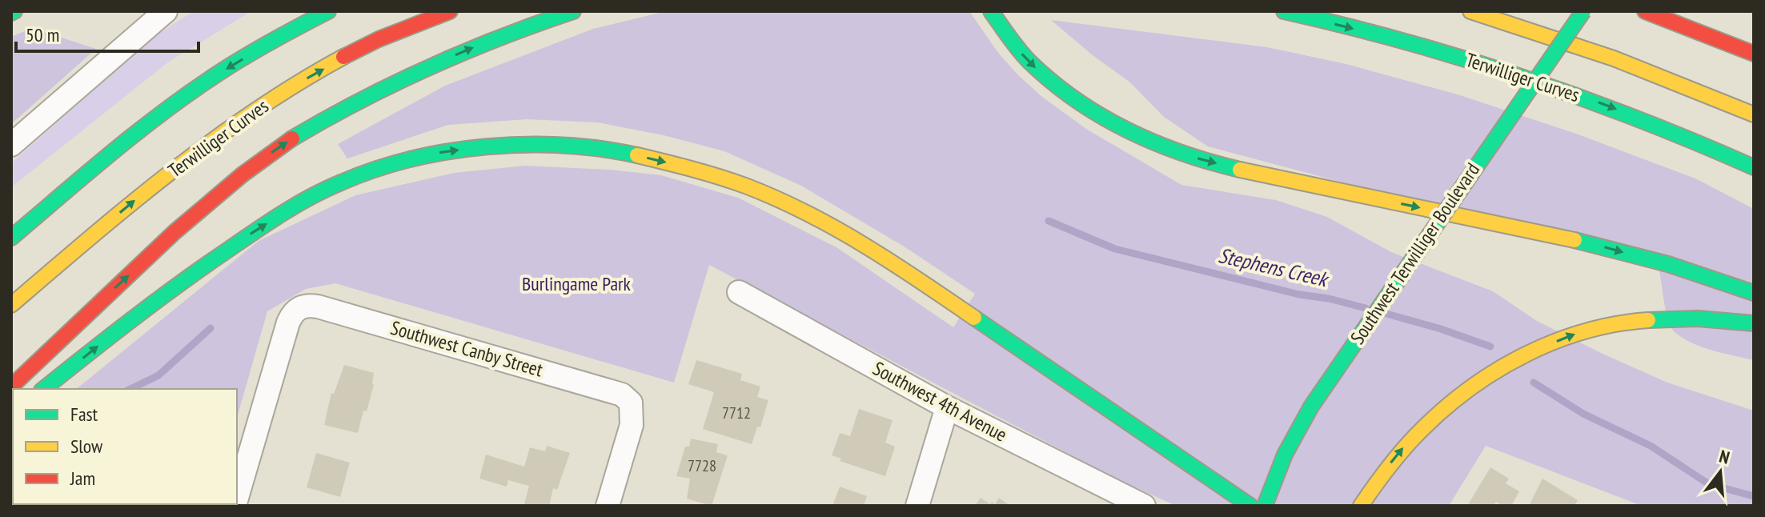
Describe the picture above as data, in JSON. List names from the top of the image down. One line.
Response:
{"streets":{"main road":["Terwilliger Curves","Southwest Terwilliger Boulevard"],"street":["Southwest Canby Street","Southwest 4th Avenue"]},"one_way":["Terwilliger Curves"],"water":["Stephens Creek"],"parks":["Burlingame Park"],"house_numbers":["7712","7728"],"legend":["Fast","Slow","Jam"],"scale_bar":"50 m","north":"top"}
